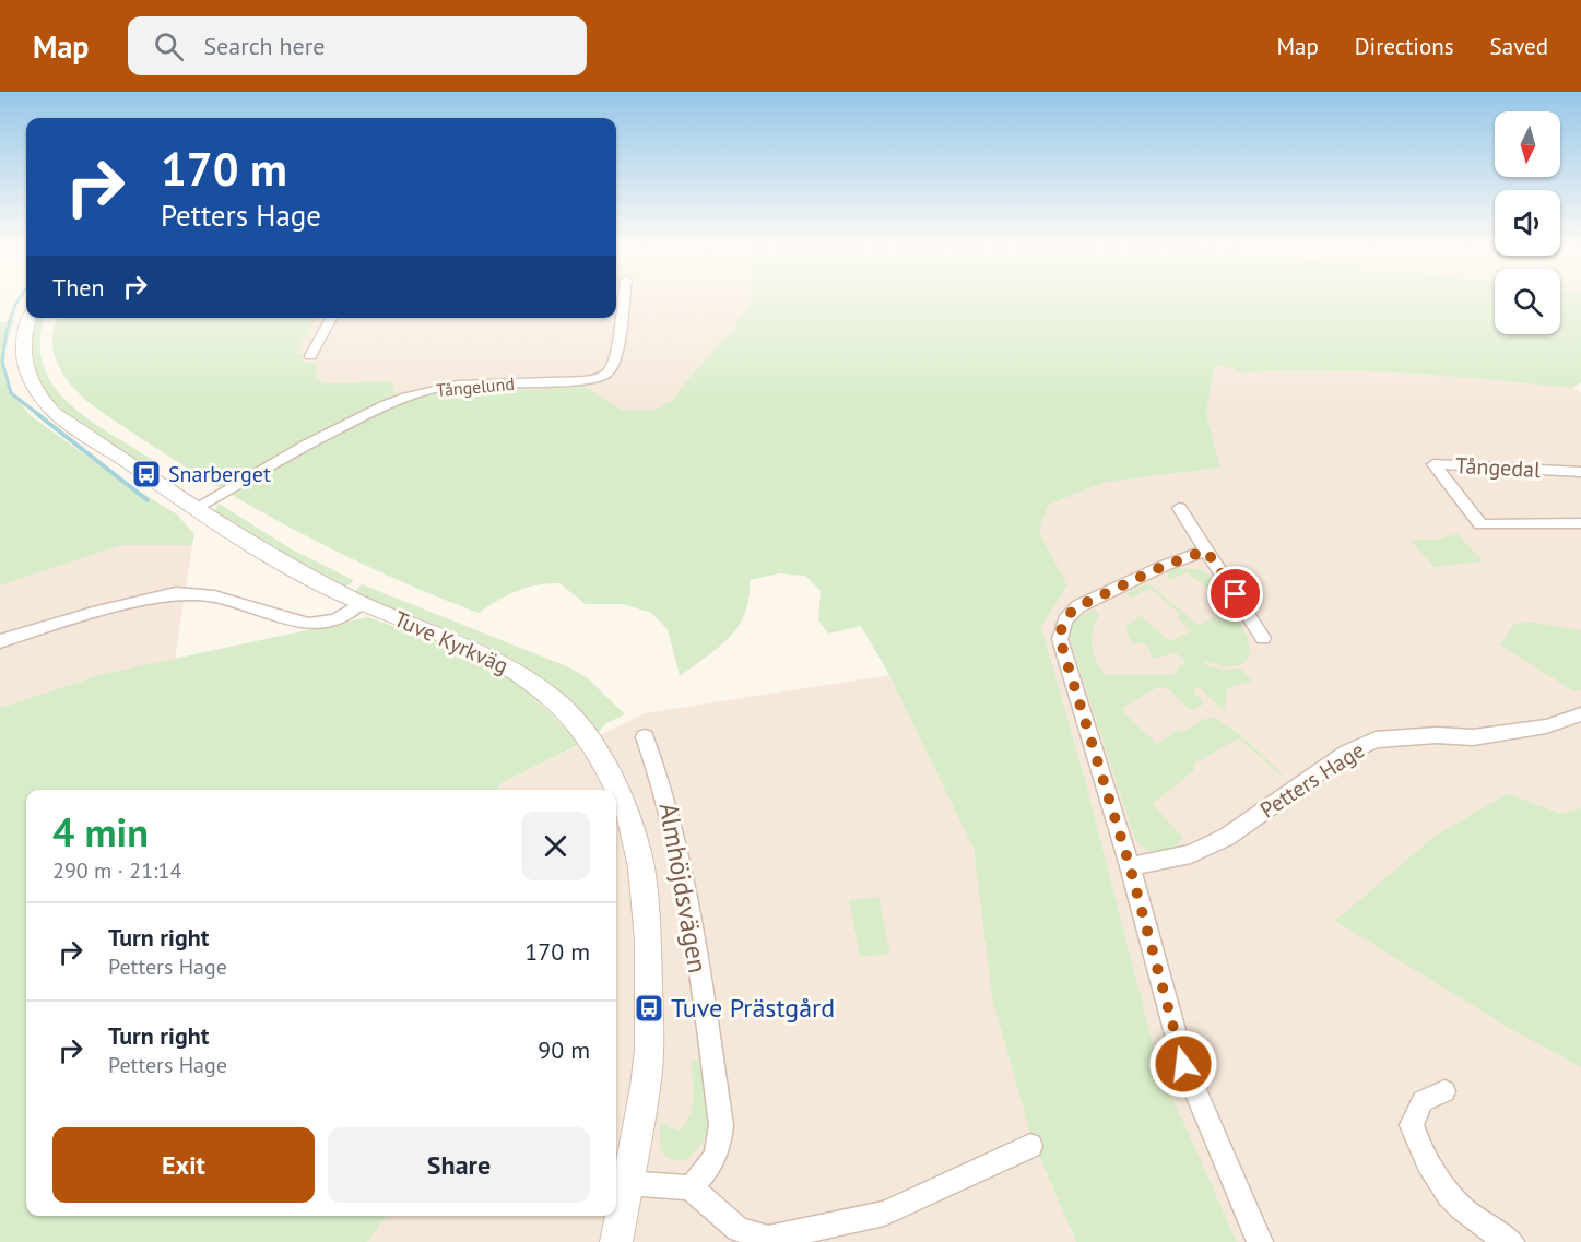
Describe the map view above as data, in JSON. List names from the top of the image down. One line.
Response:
{"streets":{"street":["Tångelund","Tångedal","Tuve Kyrkväg","Petters Hage","Almhöjdsvägen"]},"crossings":[["Tångelund","Tuve Kyrkväg"]],"places":{"bus stop":["Snarberget","Tuve Prästgård"]},"north":"bottom","page":{"header":"Map","search":"Search here","nav":["Map","Directions","Saved"],"turn":["170 m","Petters Hage"],"then":"Then","heading":["4 min","290 m · 21:14"],"list":[{"name":"Turn right","note":"Petters Hage","value":"170 m"},{"name":"Turn right","note":"Petters Hage","value":"90 m"}],"buttons":["Exit","Share"]}}
